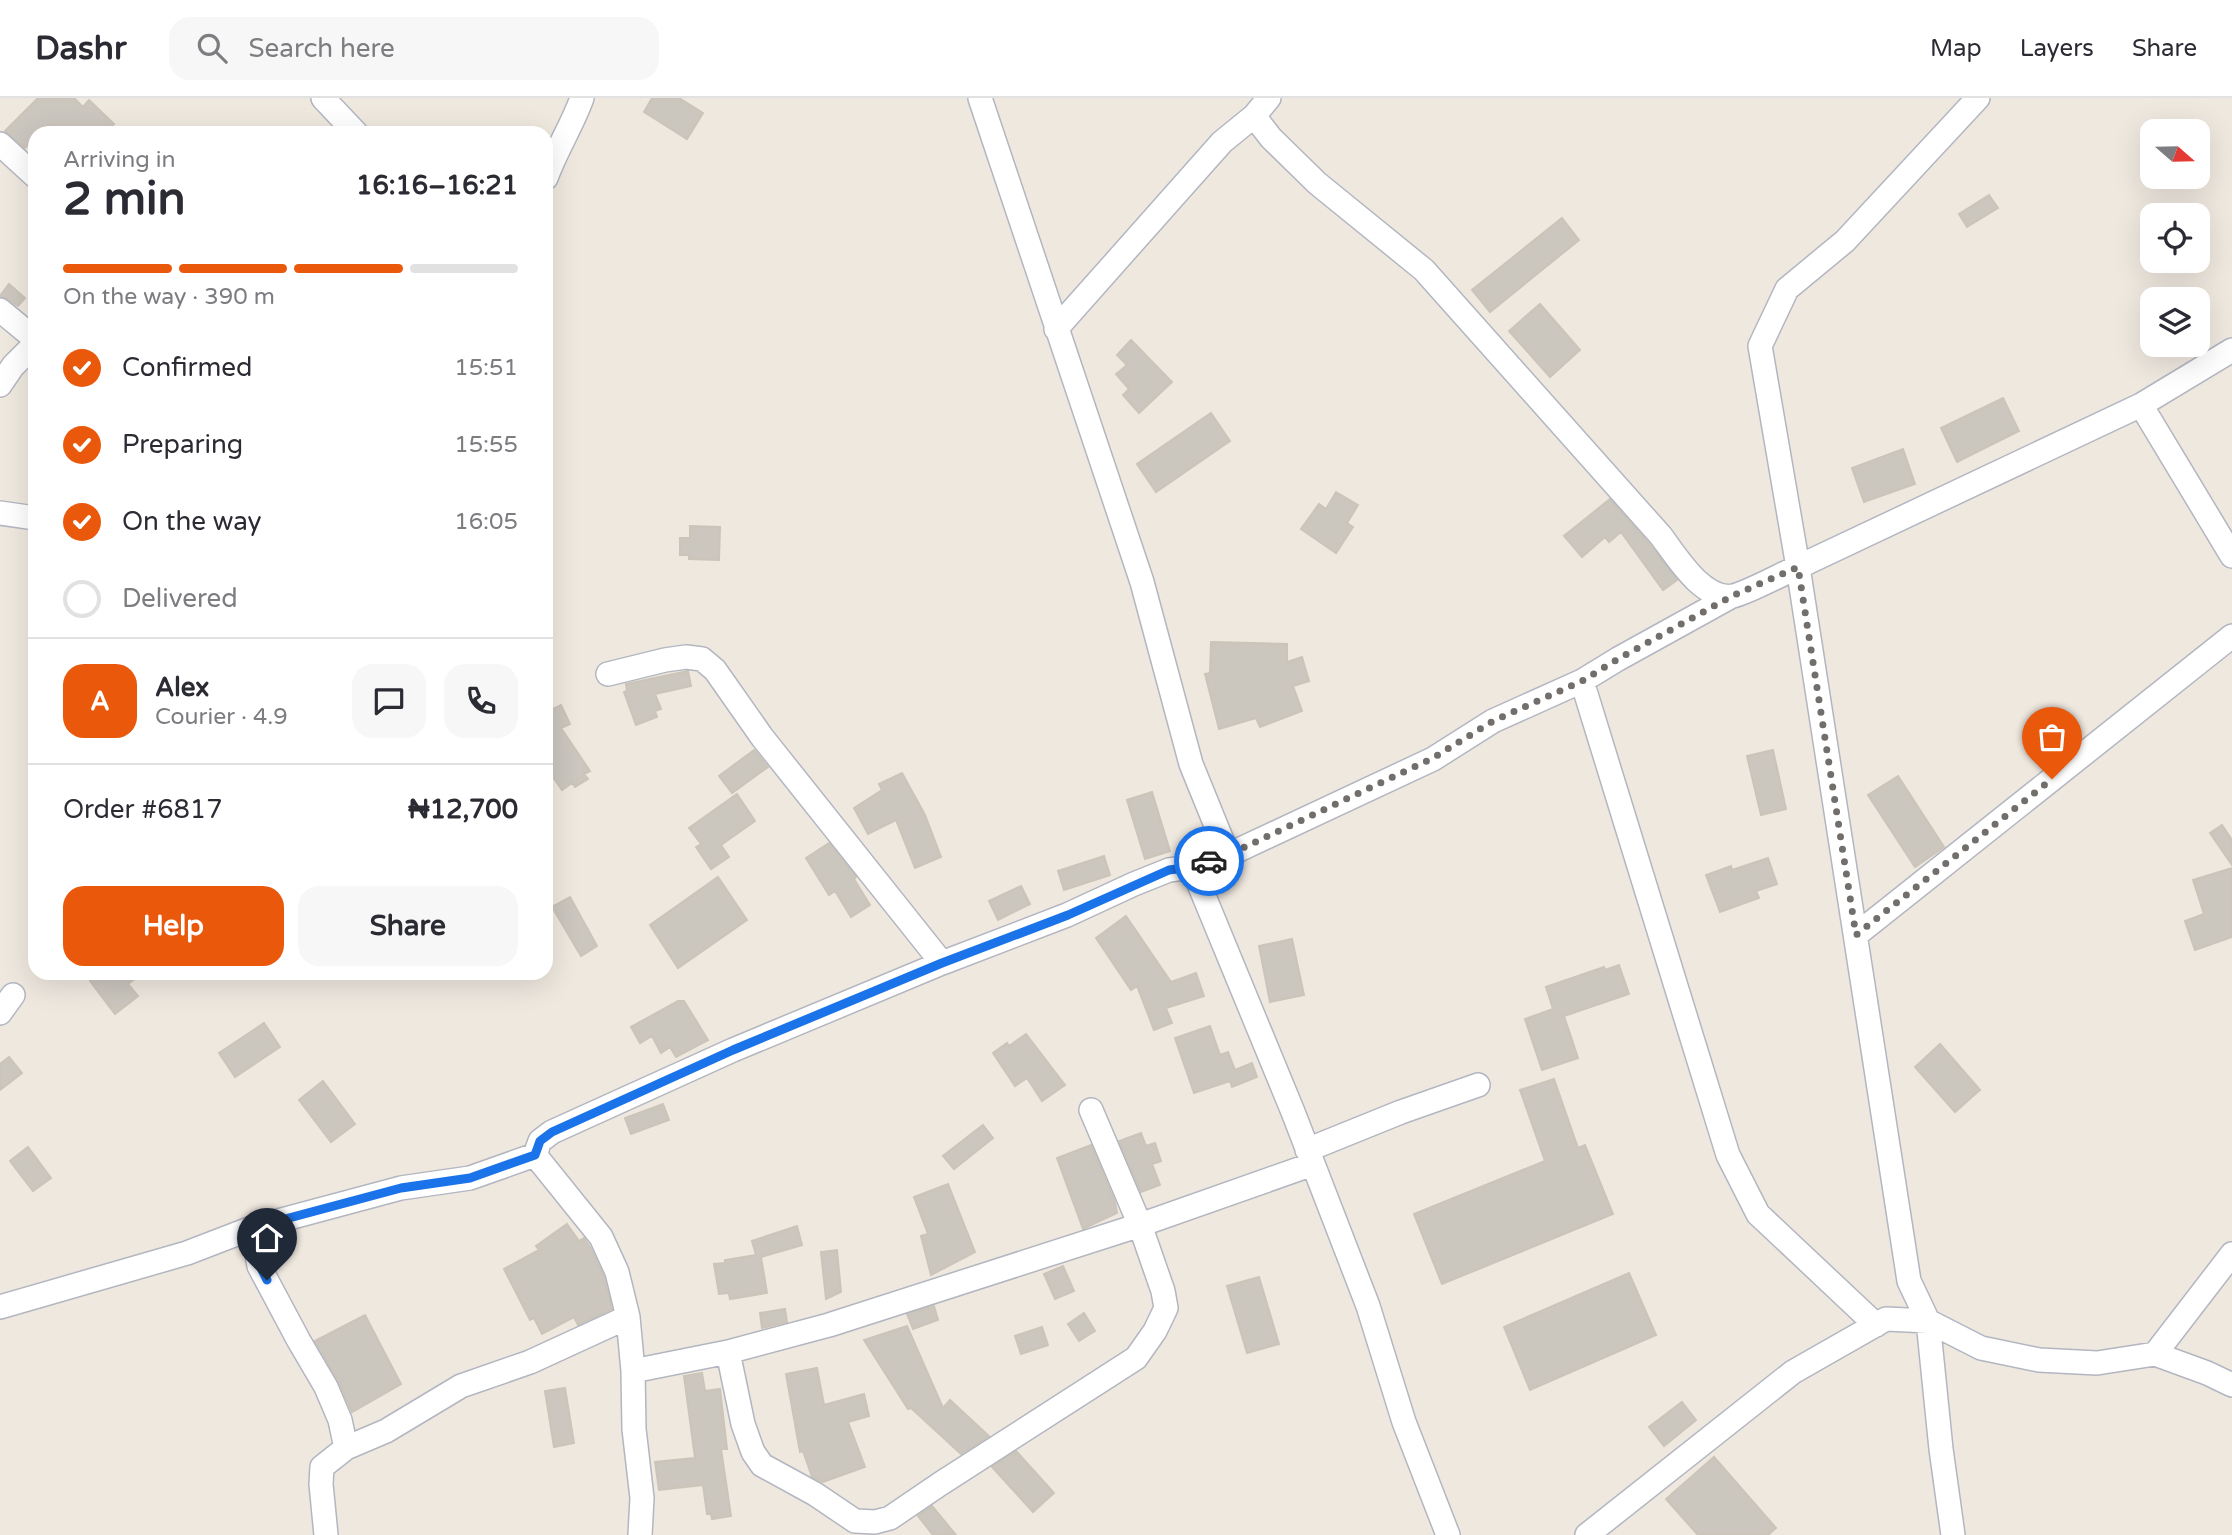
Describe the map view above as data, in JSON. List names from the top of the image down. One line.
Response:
{"north":"right","page":{"header":"Dashr","search":"Search here","nav":["Map","Layers","Share"],"heading":["2 min","Arriving in","16:16–16:21"],"panel":["Alex","Courier · 4.9","Order #6817","₦12,700"],"bar":"On the way · 390 m","list":[["Confirmed","15:51"],["Preparing","15:55"],["On the way","16:05"],"Delivered"],"round":"A","buttons":["Help","Share"]}}
